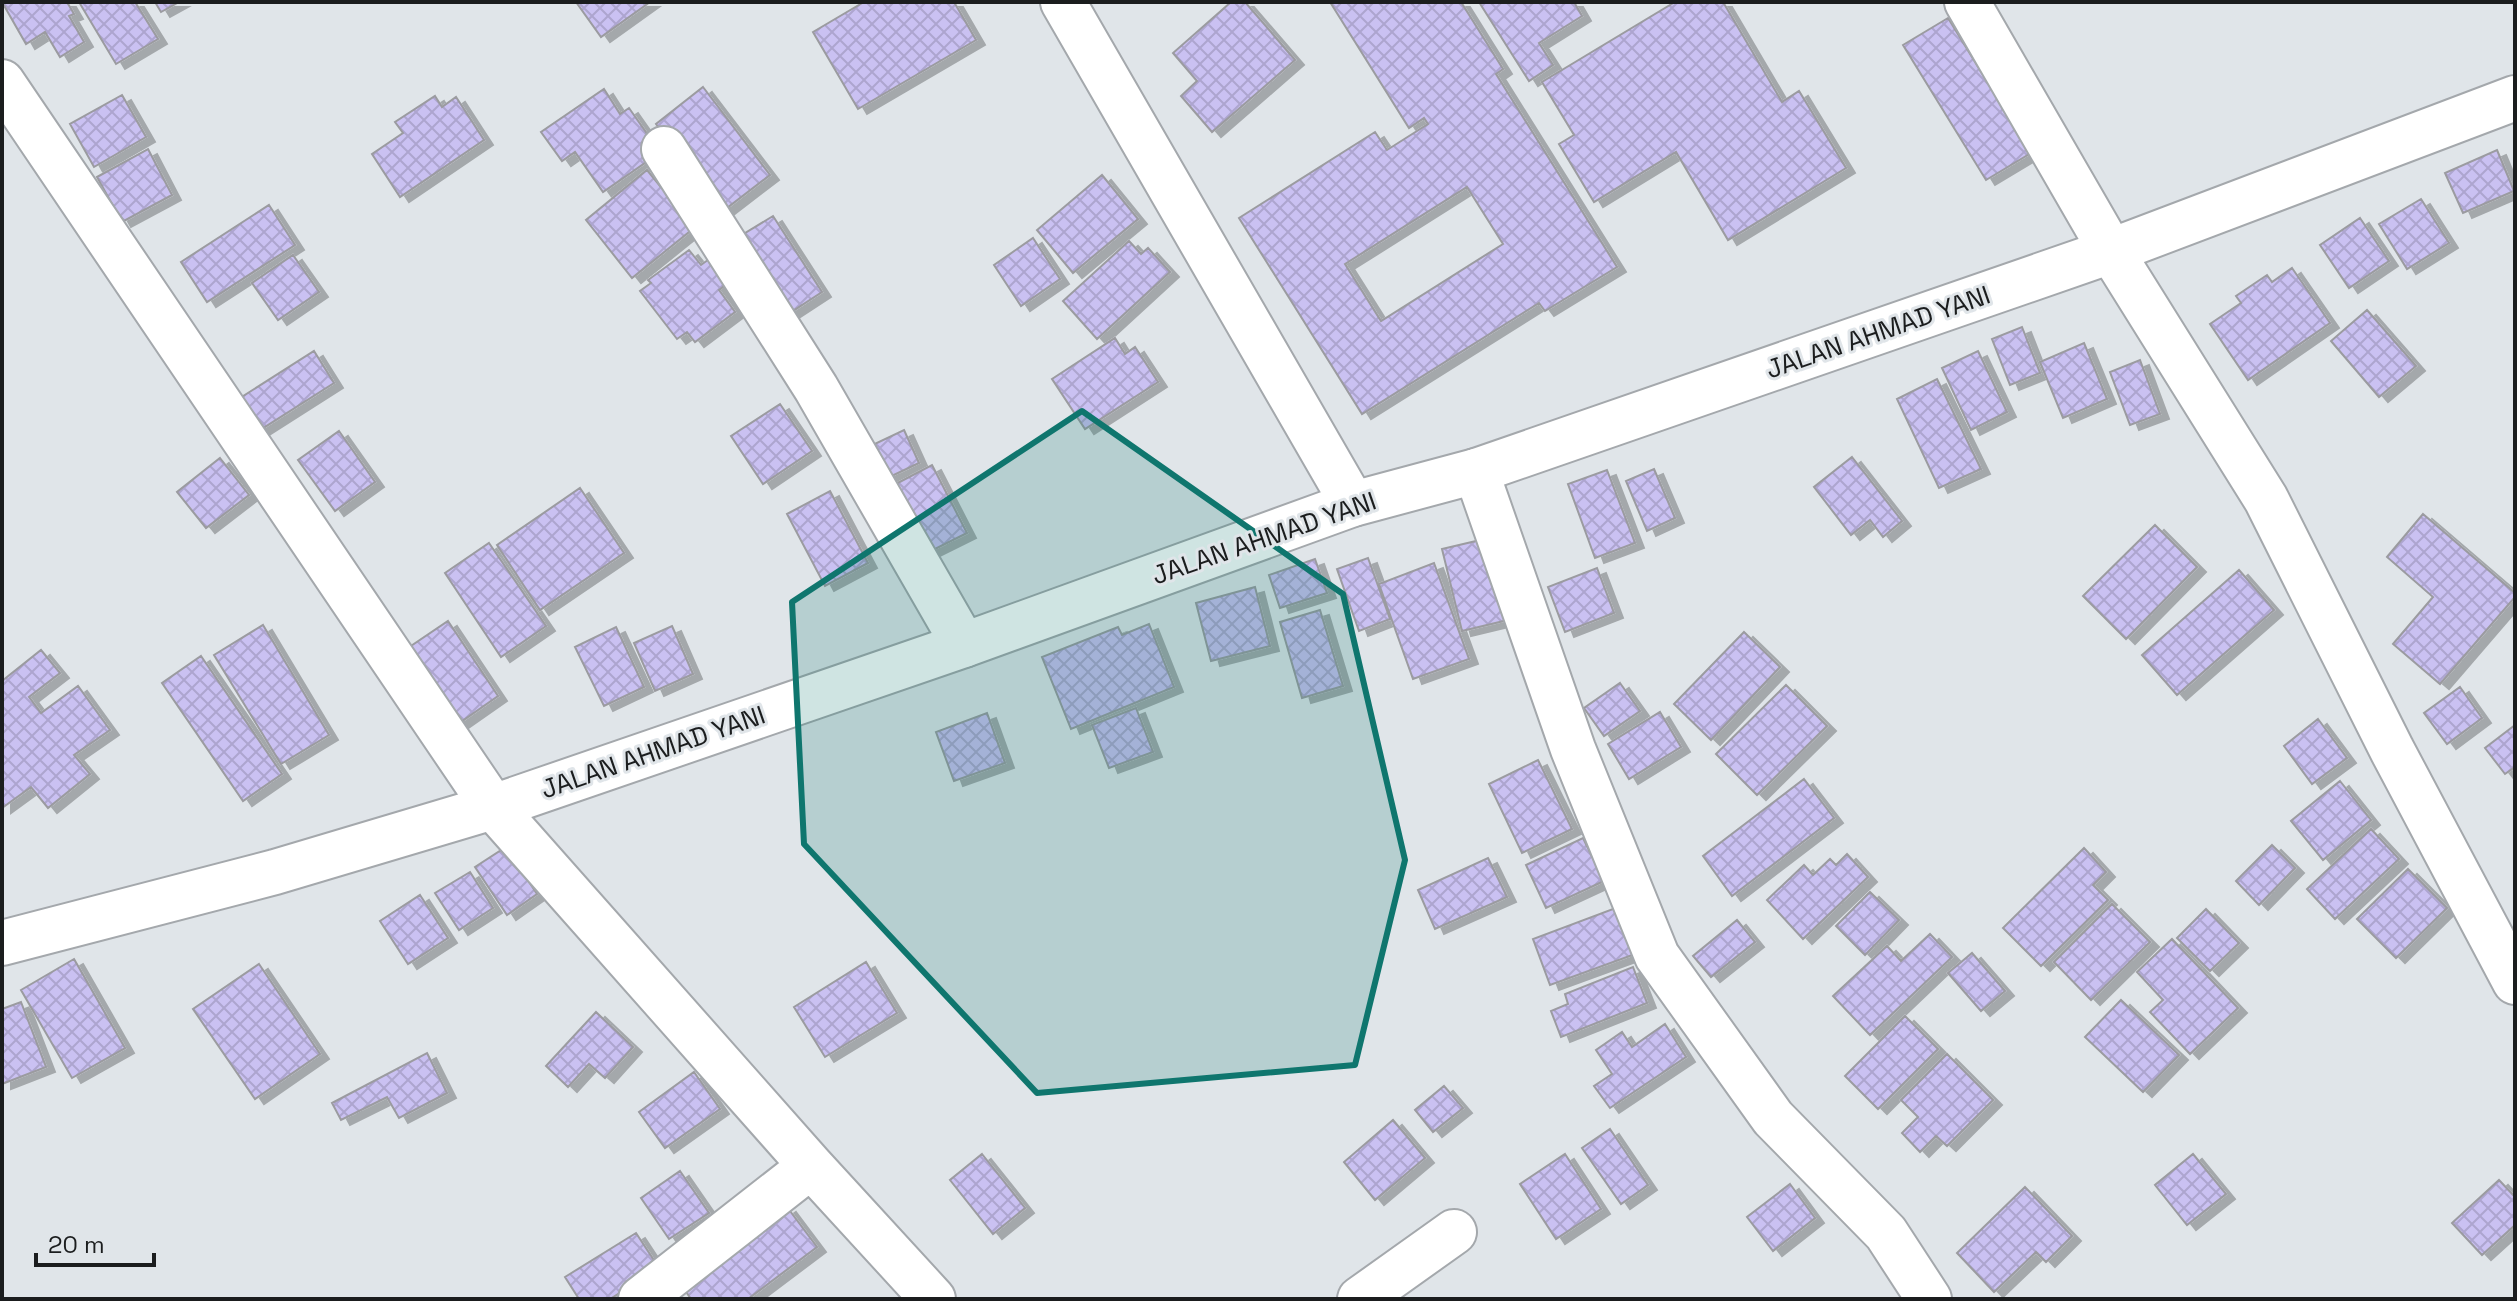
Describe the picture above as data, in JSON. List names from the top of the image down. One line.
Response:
{"streets":{"main road":["JALAN AHMAD YANI"]},"scale_bar":"20 m"}
